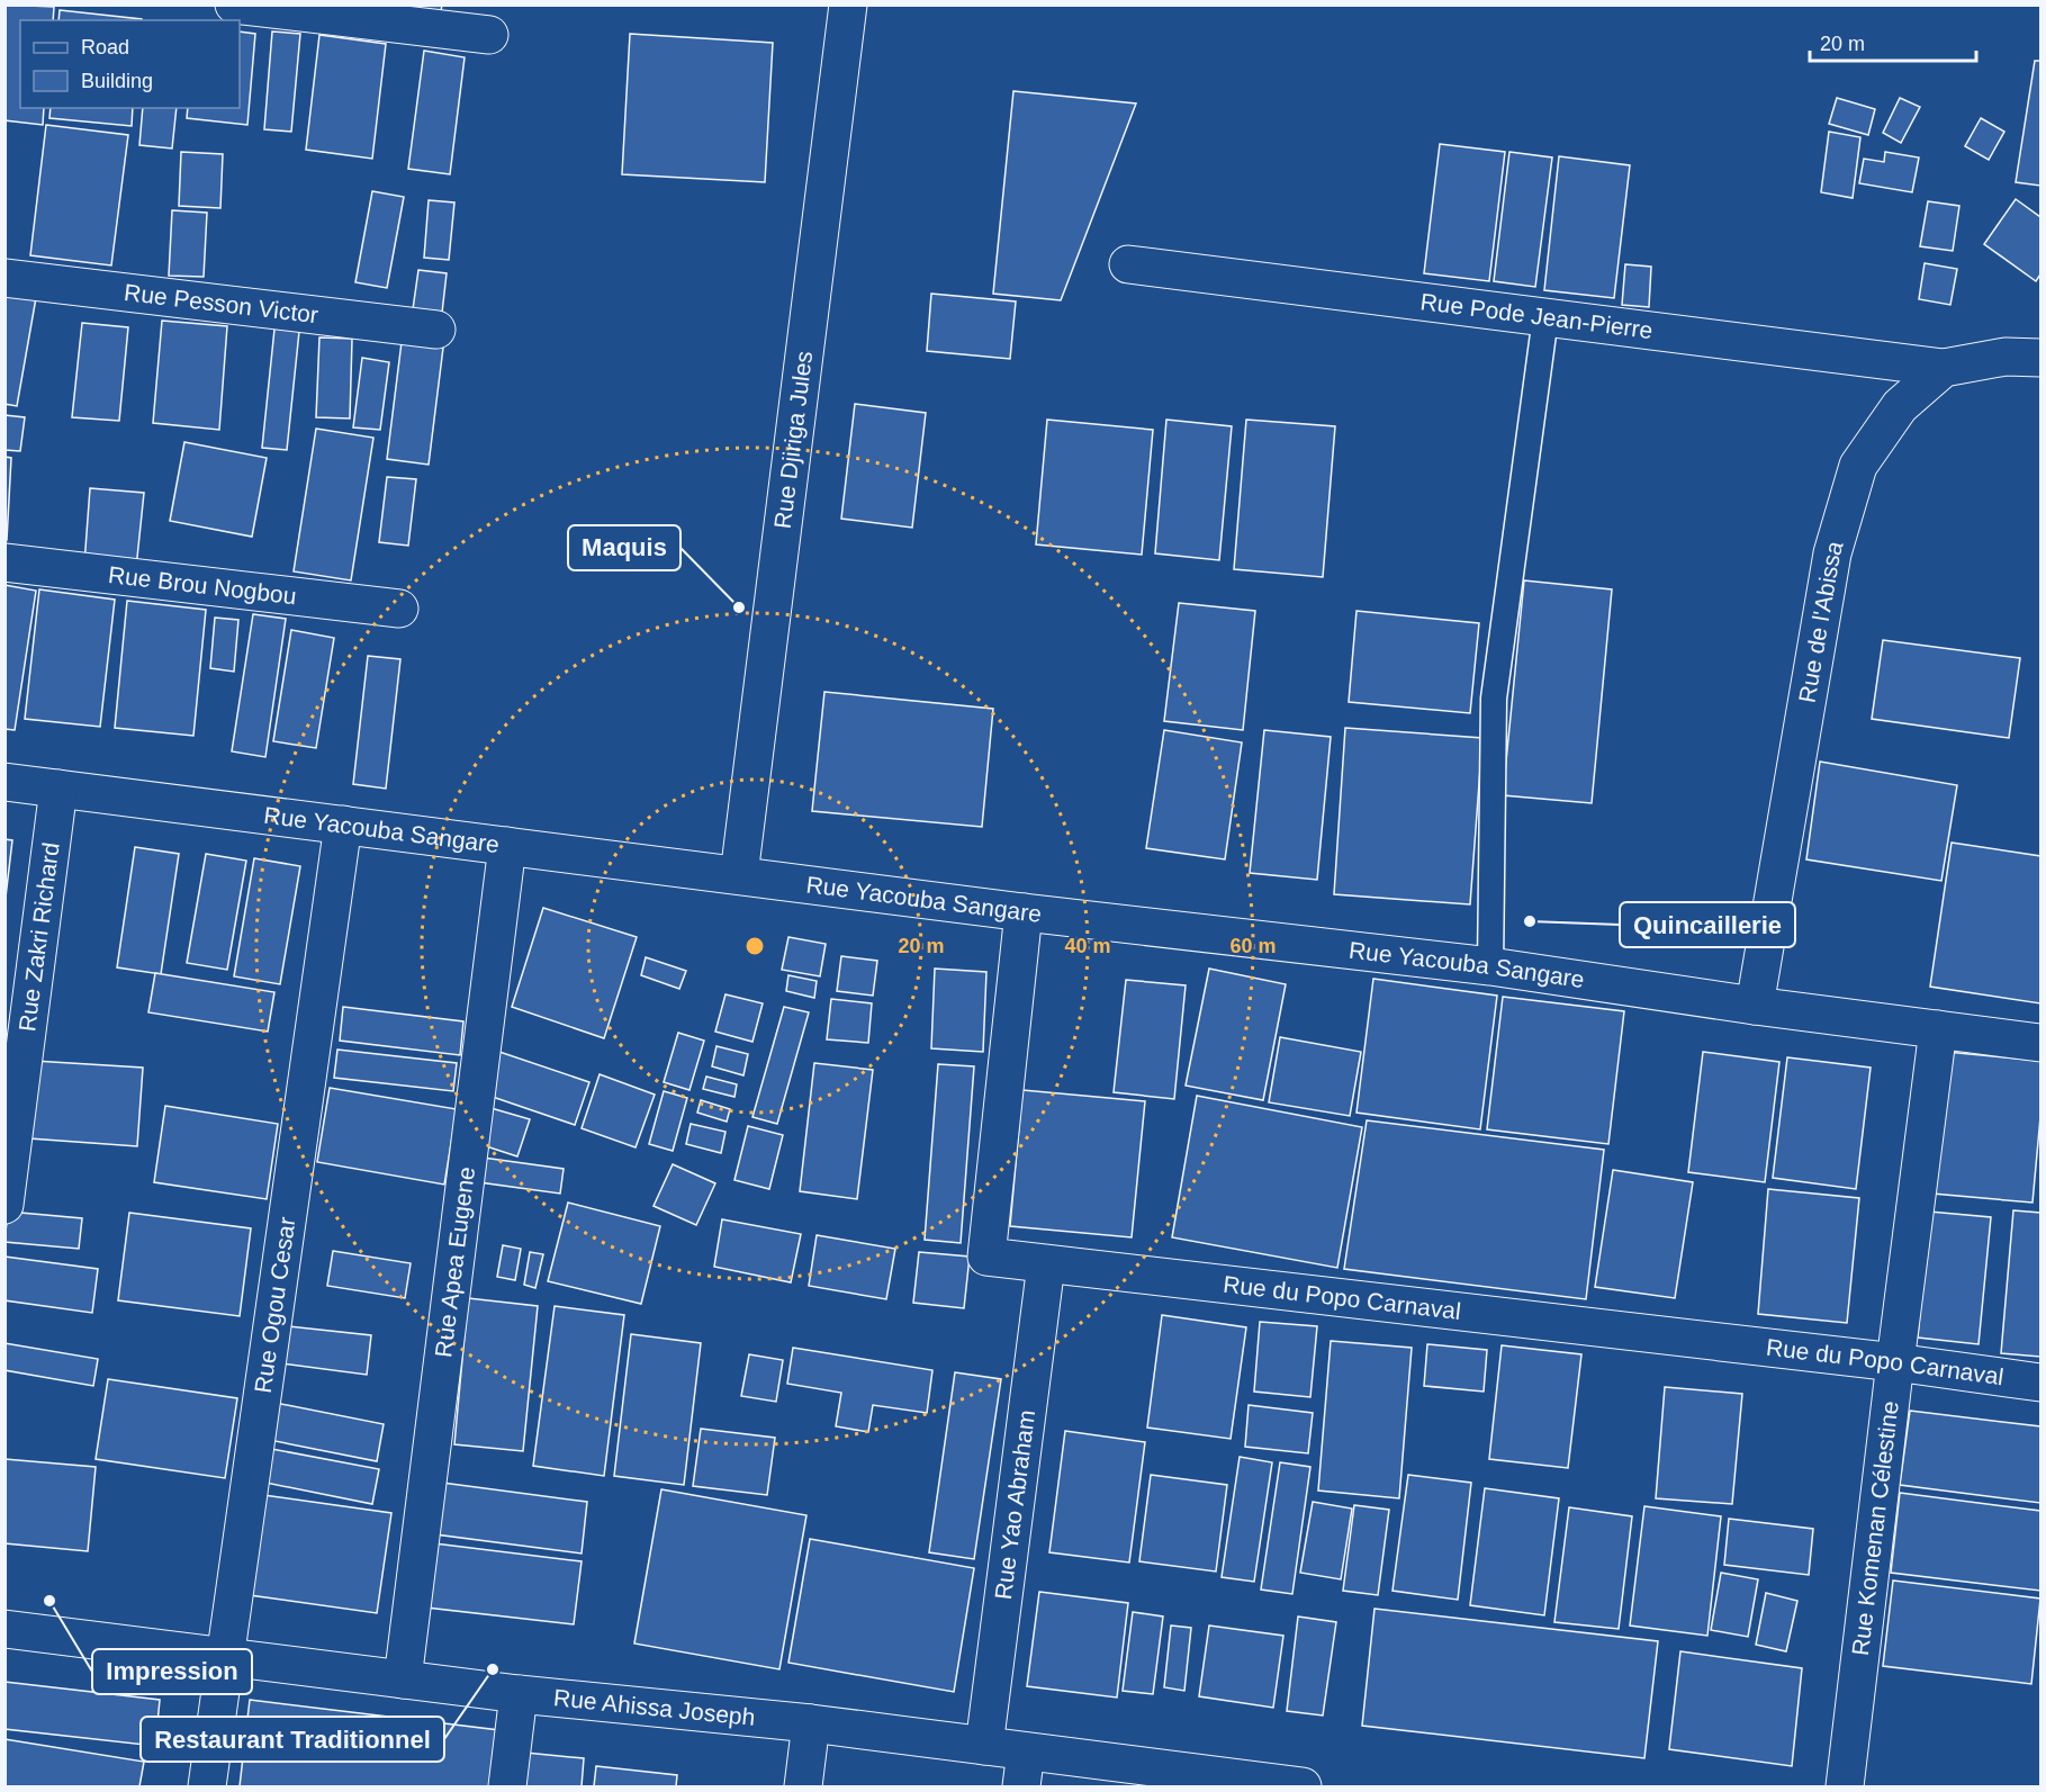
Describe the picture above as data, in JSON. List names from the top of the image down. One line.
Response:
{"streets":{"street":["Rue Pesson Victor","Rue Pode Jean-Pierre","Rue Djiriga Jules","Rue Brou Nogbou","Rue de l'Abissa","Rue Yacouba Sangare","Rue Zakri Richard","Rue Apea Eugene","Rue du Popo Carnaval","Rue Ogou Cesar","Rue Yao Abraham","Rue Komenan Célestine","Rue Ahissa Joseph"]},"crossings":[["Rue Pode Jean-Pierre","Rue de l'Abissa"],["Rue Djiriga Jules","Rue Yacouba Sangare"],["Rue de l'Abissa","Rue Yacouba Sangare"],["Rue Yacouba Sangare","Rue Zakri Richard"],["Rue Yacouba Sangare","Rue Apea Eugene"],["Rue Yacouba Sangare","Rue du Popo Carnaval"],["Rue Yacouba Sangare","Rue Ogou Cesar"],["Rue Yacouba Sangare","Rue Komenan Célestine"],["Rue Apea Eugene","Rue Ahissa Joseph"],["Rue du Popo Carnaval","Rue Yao Abraham"],["Rue du Popo Carnaval","Rue Komenan Célestine"],["Rue Ogou Cesar","Rue Ahissa Joseph"],["Rue Yao Abraham","Rue Ahissa Joseph"]],"places":["Maquis","Quincaillerie","Impression","Restaurant Traditionnel"],"legend":["Road","Building"],"scale_bar":"20 m","rings":["20 m","40 m","60 m"]}
